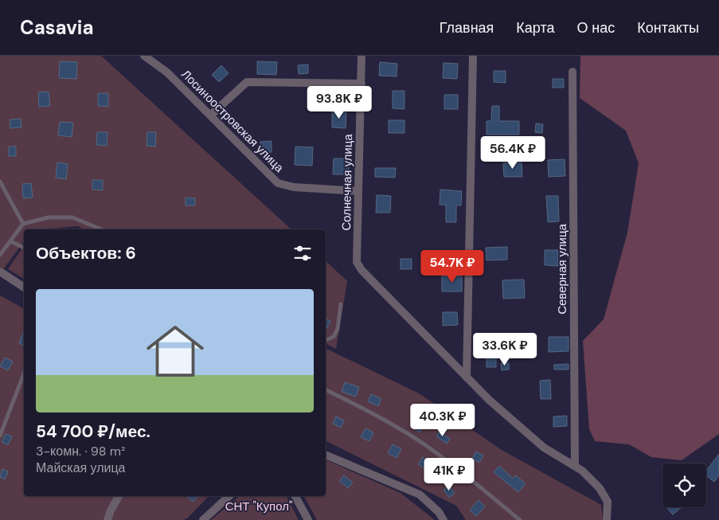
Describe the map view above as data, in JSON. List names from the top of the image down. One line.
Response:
{"streets":{"street":["Лосиноостровская улица","Солнечная улица","Северная улица"]},"crossings":[["Лосиноостровская улица","Солнечная улица"]],"parks":["СНТ \"Купол\""],"page":{"header":"Casavia","nav":["Главная","Карта","О нас","Контакты"],"price":["93.8K ₽","56.4K ₽","54.7K ₽","33.6K ₽","40.3K ₽","41K ₽"],"heading":"Объектов: 6","list":[{"name":"54 700 ₽/мес.","note":"3-комн. · 98 m² · Майская улица"}]}}
